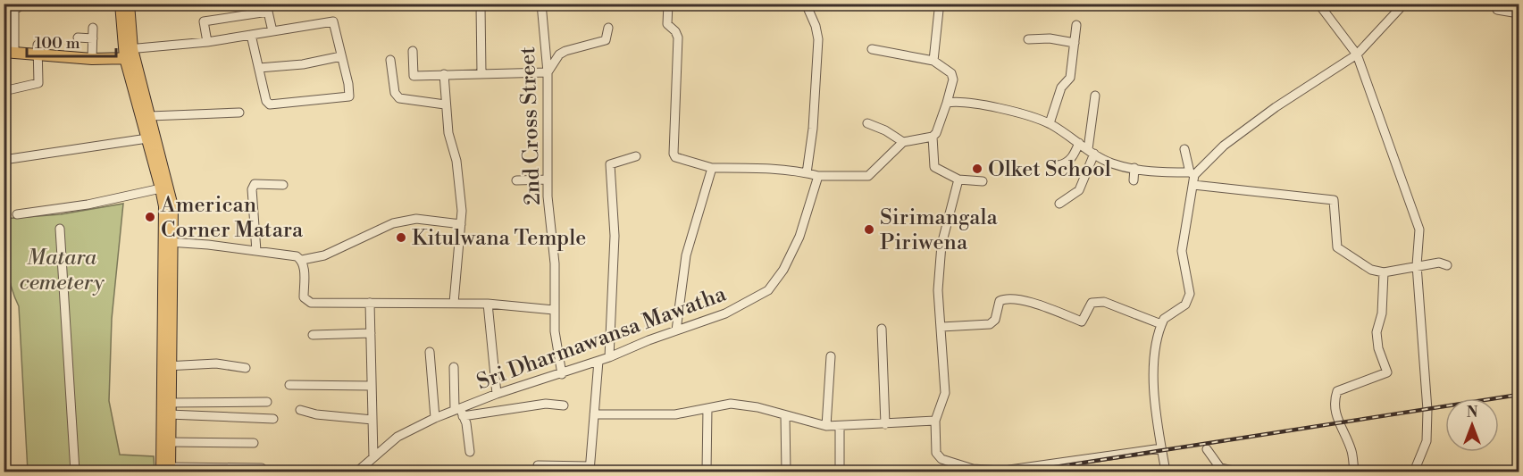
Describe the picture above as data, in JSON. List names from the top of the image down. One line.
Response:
{"streets":{"street":["2nd Cross Street","Sri Dharmawansa Mawatha"]},"crossings":[["2nd Cross Street","Sri Dharmawansa Mawatha"]],"parks":["Matara cemetery"],"places":["Olket School","American Corner Matara","Sirimangala Piriwena","Kitulwana Temple"],"scale_bar":"100 m","north":"top"}
